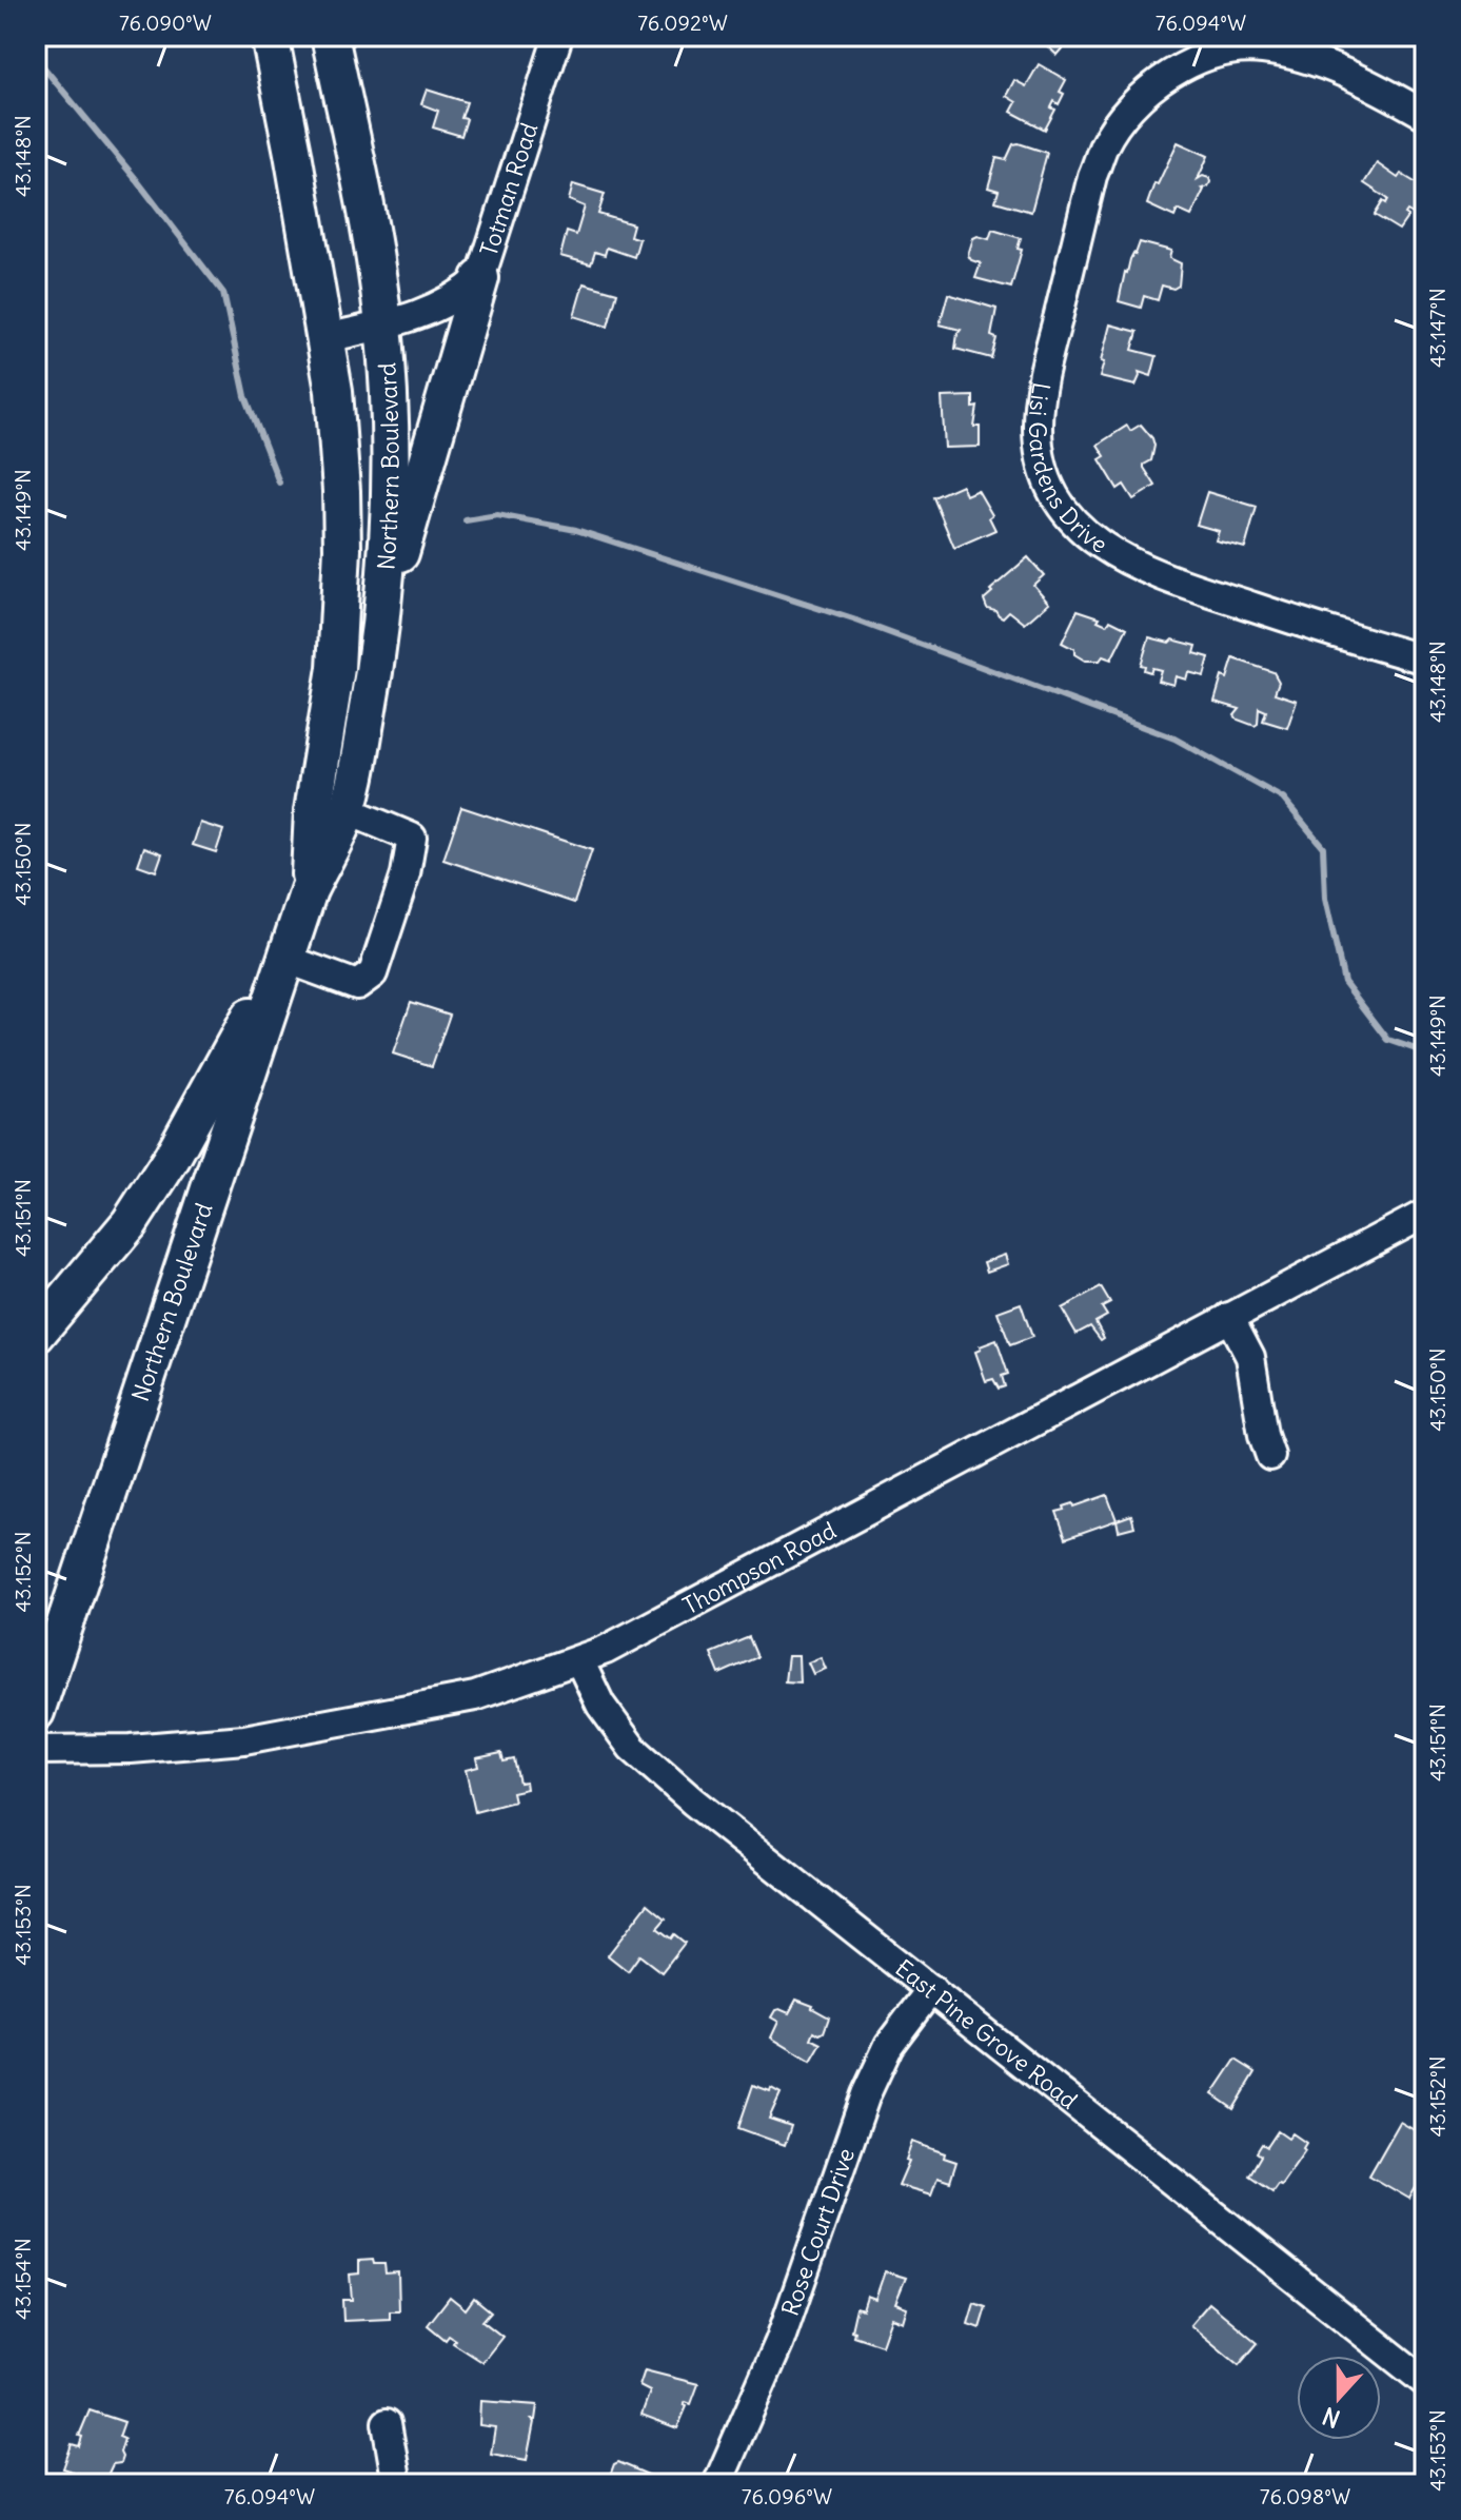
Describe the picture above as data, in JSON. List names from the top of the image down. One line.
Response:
{"streets":{"main road":["Northern Boulevard"],"street":["Totman Road","Lisi Gardens Drive","Thompson Road","East Pine Grove Road","Rose Court Drive"]},"crossings":[["Totman Road","Northern Boulevard"],["Thompson Road","East Pine Grove Road"],["East Pine Grove Road","Rose Court Drive"]],"north":"bottom","coordinates":["76.090°W","76.092°W","76.094°W","43.148°N","43.147°N","43.149°N","43.150°N","43.151°N","43.152°N","43.153°N","43.154°N","76.096°W","76.098°W"]}
